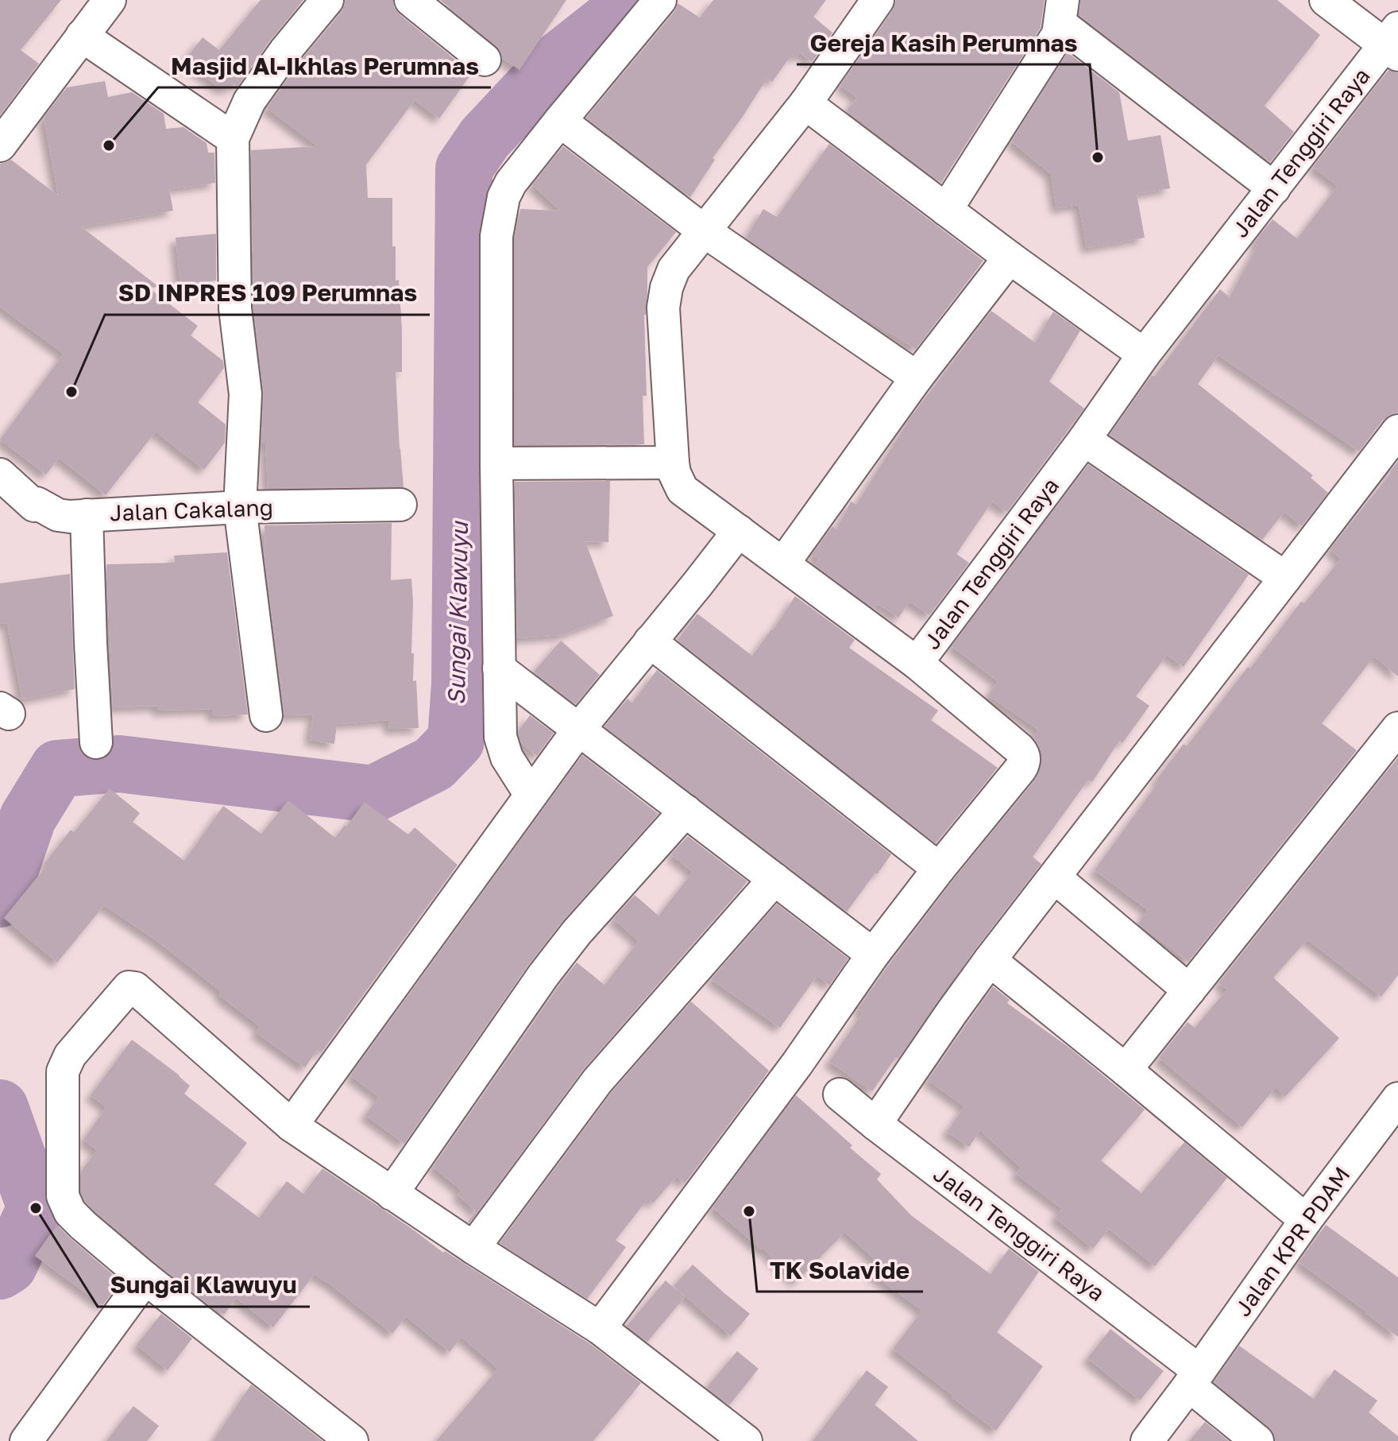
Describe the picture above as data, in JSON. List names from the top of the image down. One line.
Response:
{"streets":{"street":["Jalan Tenggiri Raya","Jalan Cakalang","Jalan KPR PDAM"]},"crossings":[["Jalan Tenggiri Raya","Jalan KPR PDAM"]],"water":["Sungai Klawuyu"],"places":["Masjid Al-Ikhlas Perumnas","Gereja Kasih Perumnas","SD INPRES 109 Perumnas","Sungai Klawuyu","TK Solavide"]}
